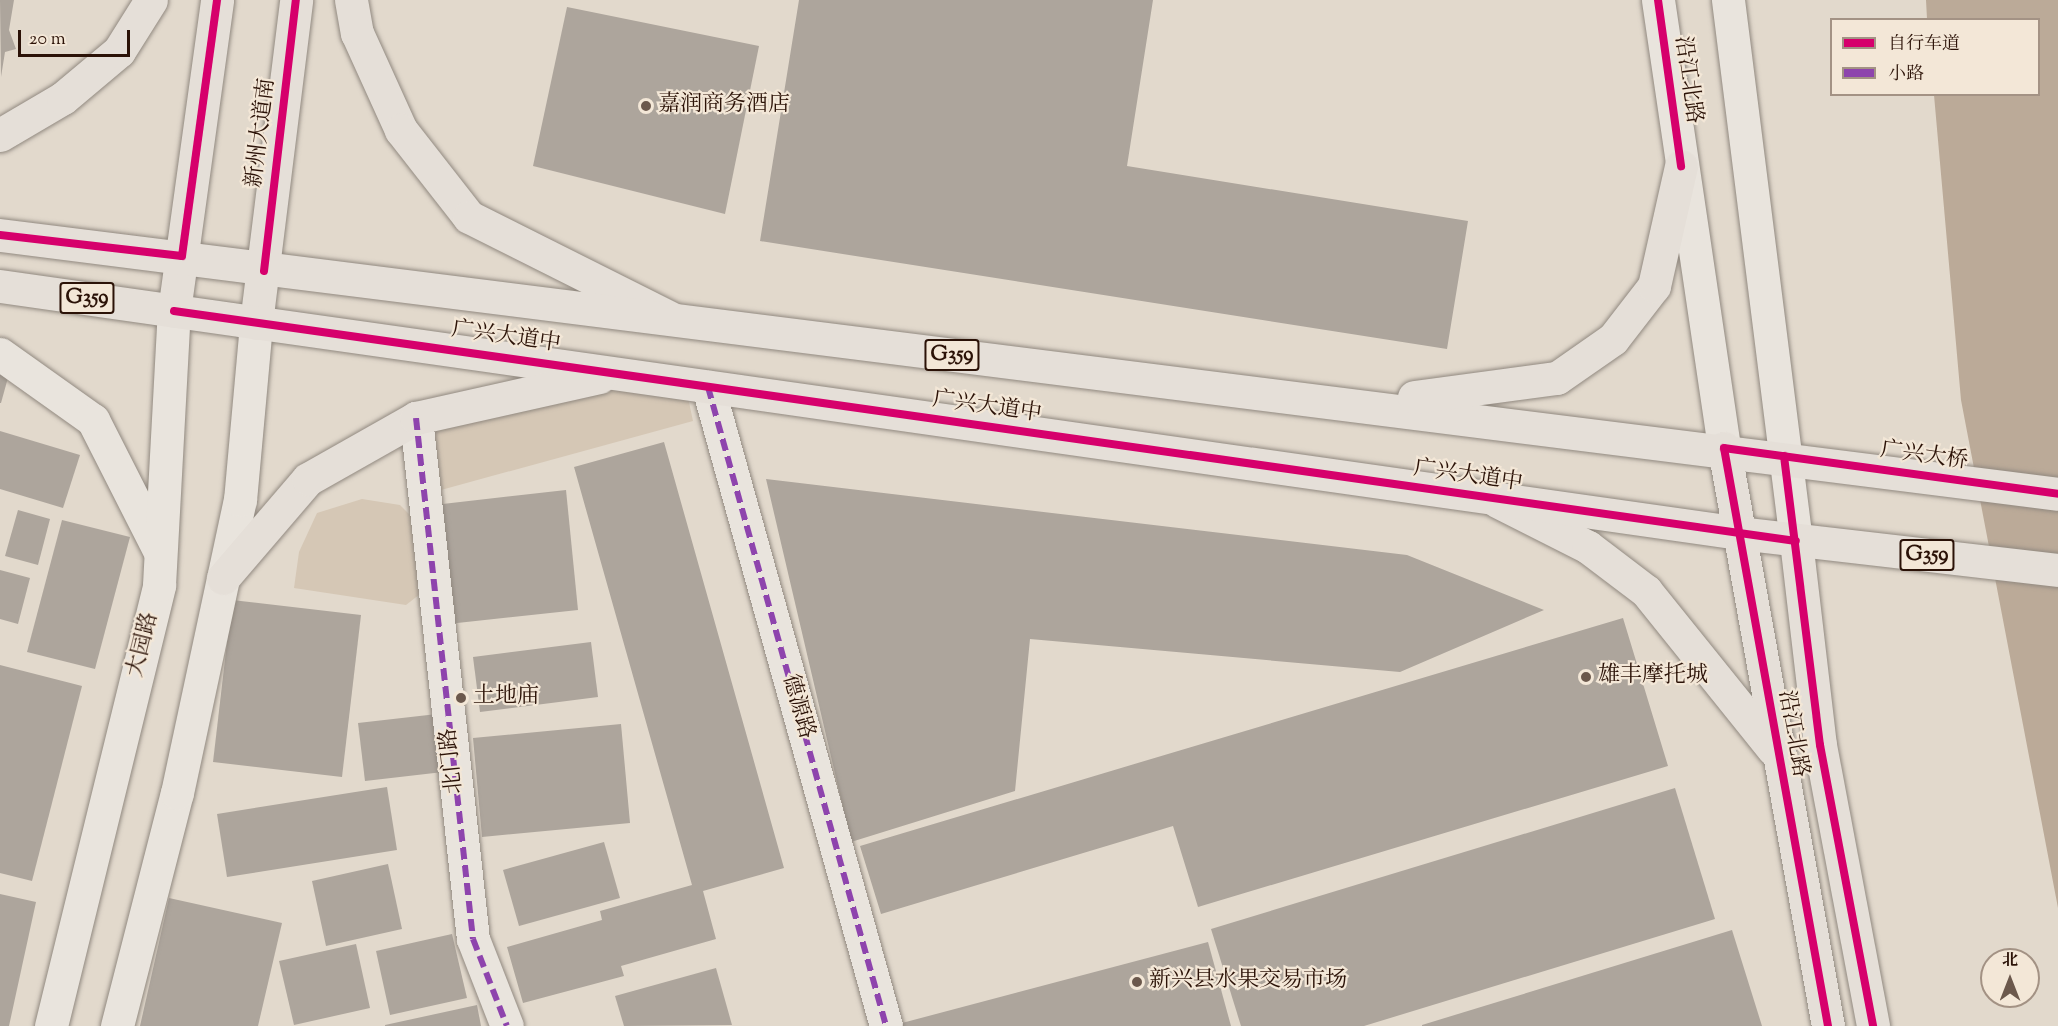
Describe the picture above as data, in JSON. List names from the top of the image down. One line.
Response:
{"streets":{"main road":["沿江北路","新州大道南","G359","广兴大道中","广兴大桥","大园路","德源路","北门路"]},"crossings":[["沿江北路","G359"],["沿江北路","广兴大道中"],["沿江北路","广兴大桥"],["新州大道南","广兴大道中"],["G359","广兴大道中"],["广兴大道中","广兴大桥"],["广兴大道中","大园路"],["广兴大道中","德源路"]],"places":["嘉润商务酒店","雄丰摩托城","土地庙","新兴县水果交易市场"],"legend":["自行车道","小路"],"scale_bar":"20 m","north":"top"}
